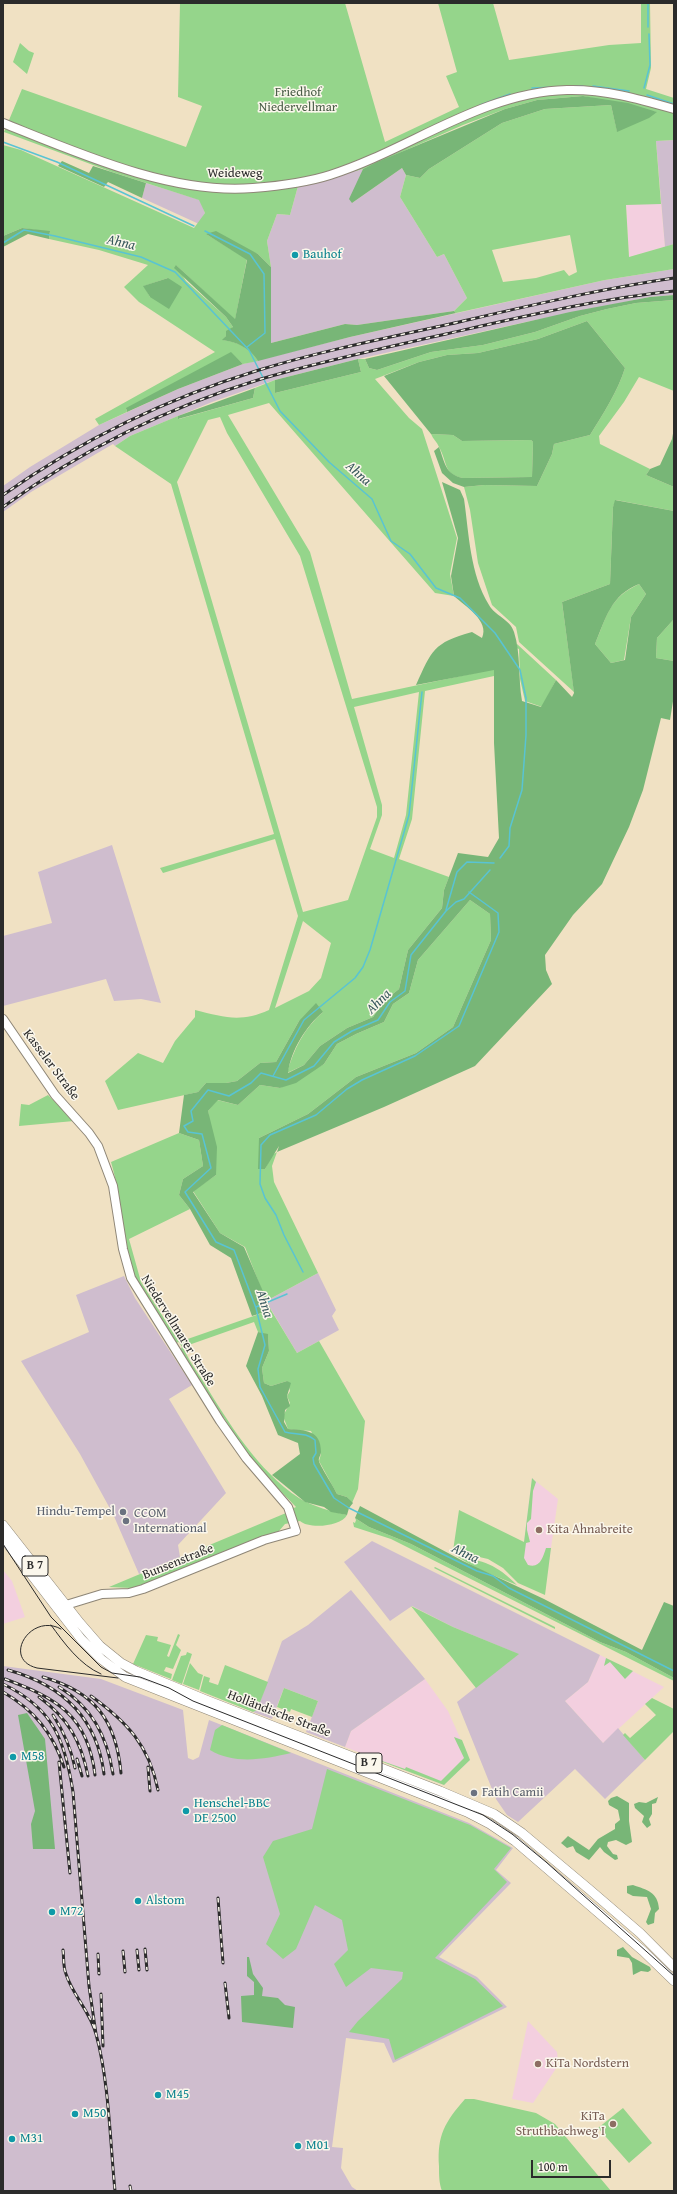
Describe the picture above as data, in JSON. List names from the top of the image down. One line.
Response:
{"streets":{"main road":["Weideweg","Kasseler Straße","Niedervellmarer Straße","Bunsenstraße","B 7","Holländische Straße"]},"crossings":[["Kasseler Straße","Niedervellmarer Straße"],["Niedervellmarer Straße","Bunsenstraße"],["Bunsenstraße","Holländische Straße"]],"water":["Ahna"],"parks":["Friedhof Niedervellmar"],"places":["Bauhof","Hindu-Tempel","CCOM International","Kita Ahnabreite","M58","Fatih Camii","Henschel-BBC DE 2500","Alstom","M72","KiTa Nordstern","M45","M50","KiTa Struthbachweg I","M31","M01"],"scale_bar":"100 m"}
